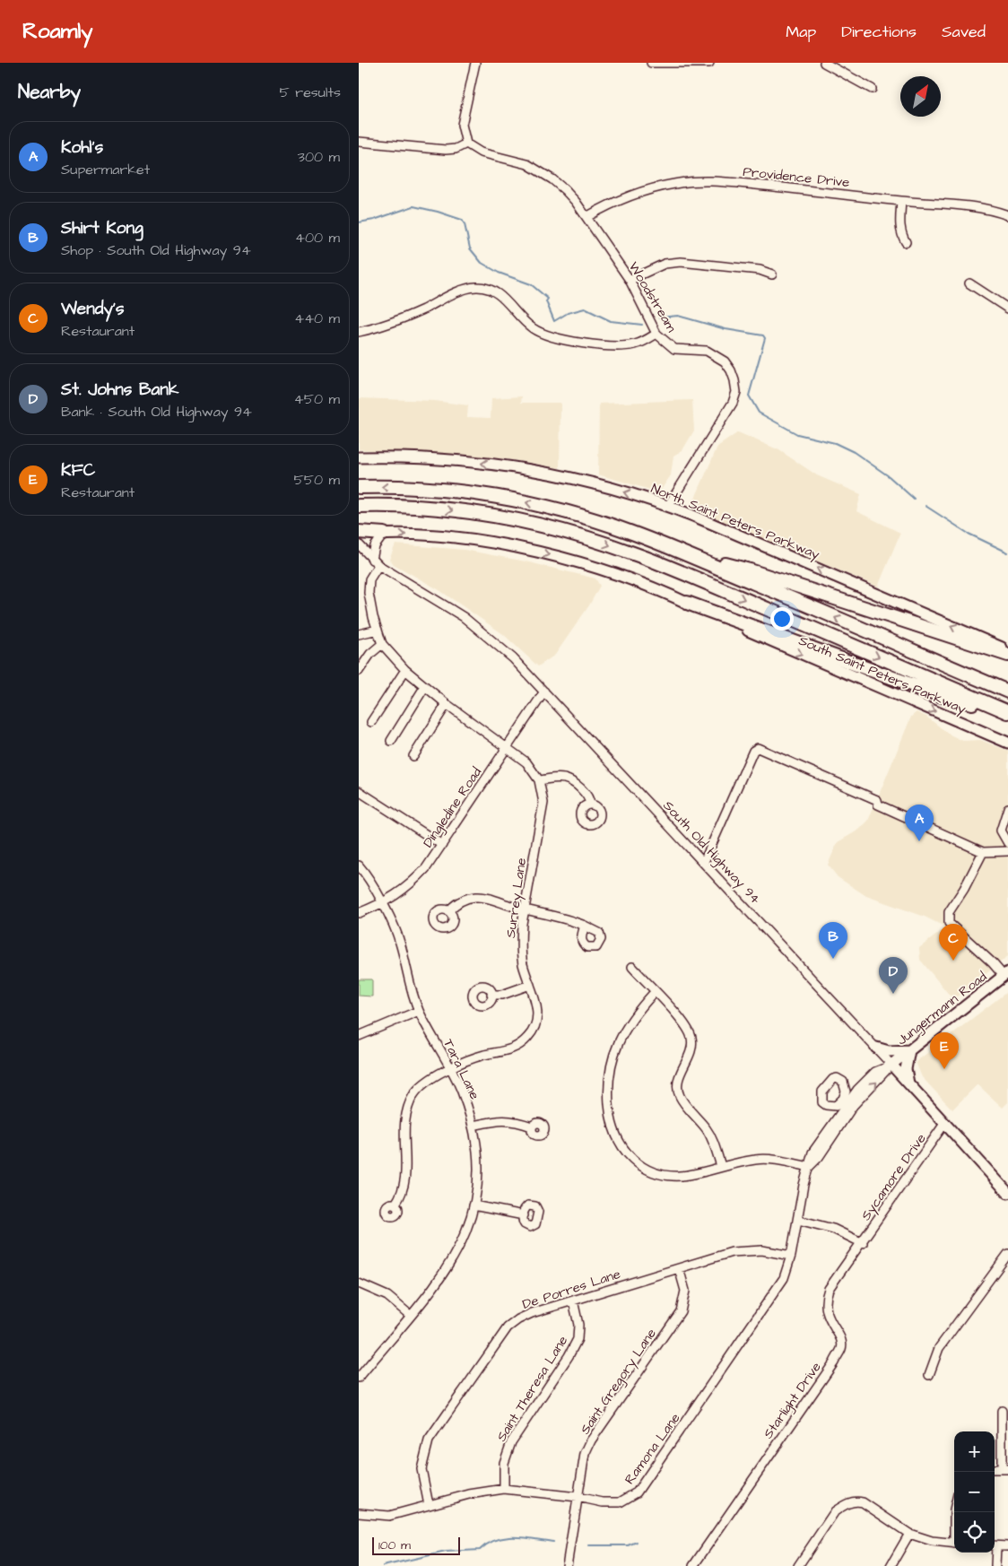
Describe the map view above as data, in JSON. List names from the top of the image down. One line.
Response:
{"streets":{"main road":["North Saint Peters Parkway","South Saint Peters Parkway","South Old Highway 94","Jungermann Road"],"street":["Providence Drive","Woodstream","Dingledine Road","Surrey Lane","Tara Lane","Sycamore Drive","De Porres Lane","Saint Gregory Lane","Saint Theresa Lane","Starlight Drive","Ramona Lane"]},"crossings":[["Providence Drive","Woodstream"],["Woodstream","North Saint Peters Parkway"],["Dingledine Road","South Old Highway 94"],["Dingledine Road","Tara Lane"],["South Old Highway 94","Jungermann Road"],["South Old Highway 94","Sycamore Drive"],["South Old Highway 94","Ramona Lane"],["Surrey Lane","Tara Lane"],["Jungermann Road","Ramona Lane"],["Sycamore Drive","Starlight Drive"],["De Porres Lane","Saint Gregory Lane"],["De Porres Lane","Saint Theresa Lane"],["De Porres Lane","Ramona Lane"],["Saint Gregory Lane","Ramona Lane"],["Saint Theresa Lane","Ramona Lane"]],"one_way":["North Saint Peters Parkway","South Saint Peters Parkway"],"scale_bar":"100 m","north":"top right","page":{"header":"Roamly","nav":["Map","Directions","Saved"],"heading":["Nearby","5 results"],"list":[{"mark":"A","name":"Kohl's","note":"Supermarket","value":"300 m"},{"mark":"B","name":"Shirt Kong","note":"Shop · South Old Highway 94","value":"400 m"},{"mark":"C","name":"Wendy's","note":"Restaurant","value":"440 m"},{"mark":"D","name":"St. Johns Bank","note":"Bank · South Old Highway 94","value":"450 m"},{"mark":"E","name":"KFC","note":"Restaurant","value":"550 m"}],"pins":["A","B","C","D","E"],"map_buttons":["+","−"],"scale":"100 m"}}
